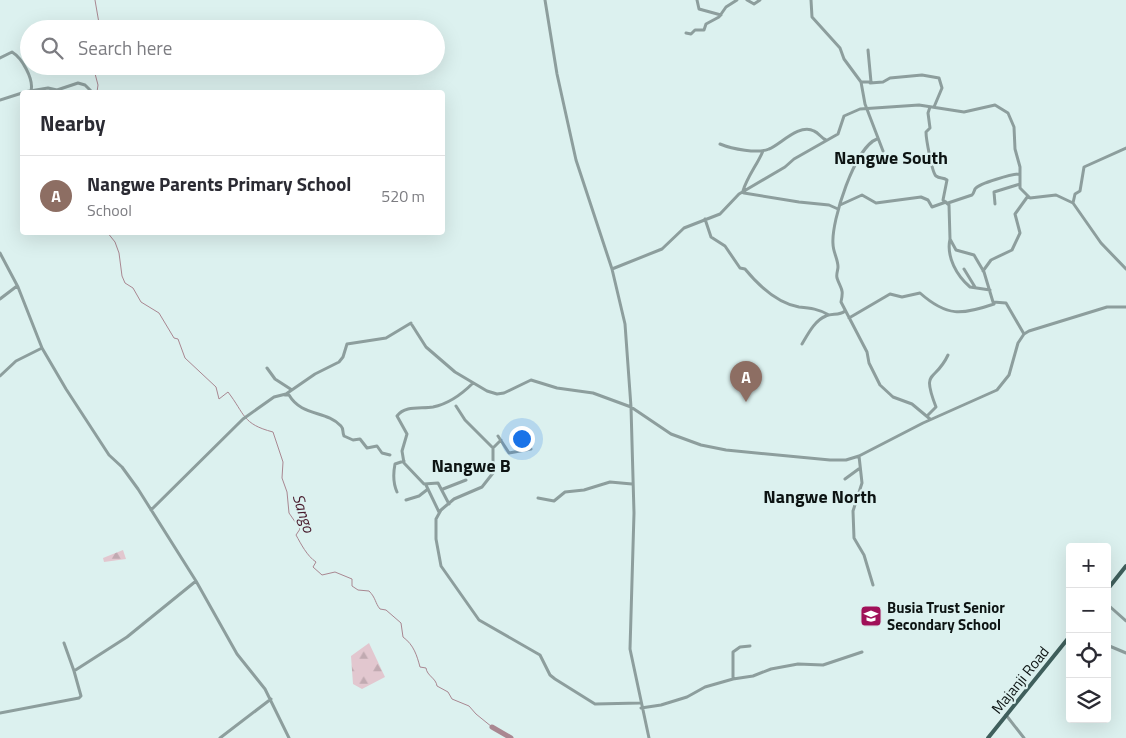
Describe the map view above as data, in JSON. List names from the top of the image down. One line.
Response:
{"streets":{"main road":["Majanji Road"]},"districts":["Nangwe South","Nangwe B","Nangwe North"],"water":["Sango"],"places":{"school or university":["Busia Trust Senior Secondary School"]},"page":{"search":"Search here","heading":"Nearby","list":[{"mark":"A","name":"Nangwe Parents Primary School","note":"School","value":"520 m"}],"pins":"A","map_buttons":["+","−"]}}
